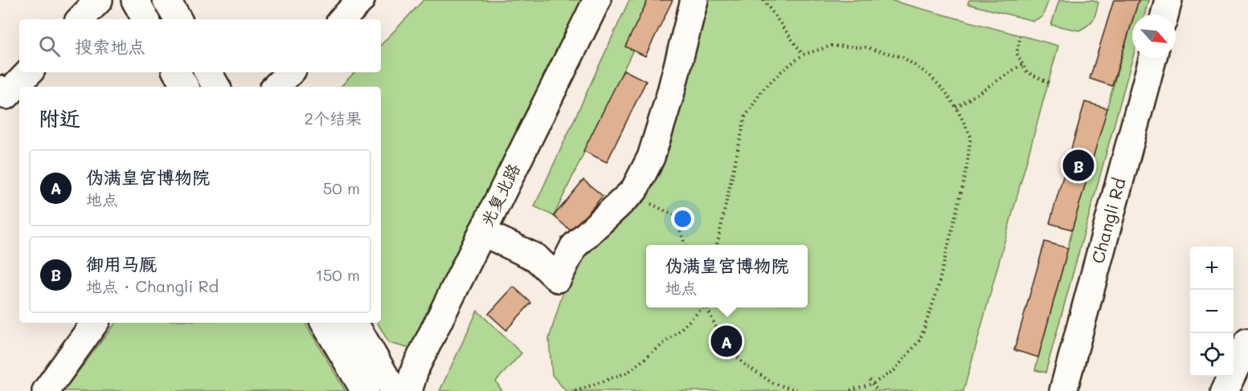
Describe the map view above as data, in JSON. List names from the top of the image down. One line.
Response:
{"streets":{"street":["光复北路","Changli Rd"]},"north":"bottom right","page":{"search":"搜索地点","heading":["附近","2个结果"],"pins":["B","A"],"list":[{"mark":"A","name":"伪满皇宫博物院","note":"地点","value":"50 m"},{"mark":"B","name":"御用马厩","note":"地点 · Changli Rd","value":"150 m"}],"popup":["伪满皇宫博物院","地点"],"map_buttons":["+","−"]}}
